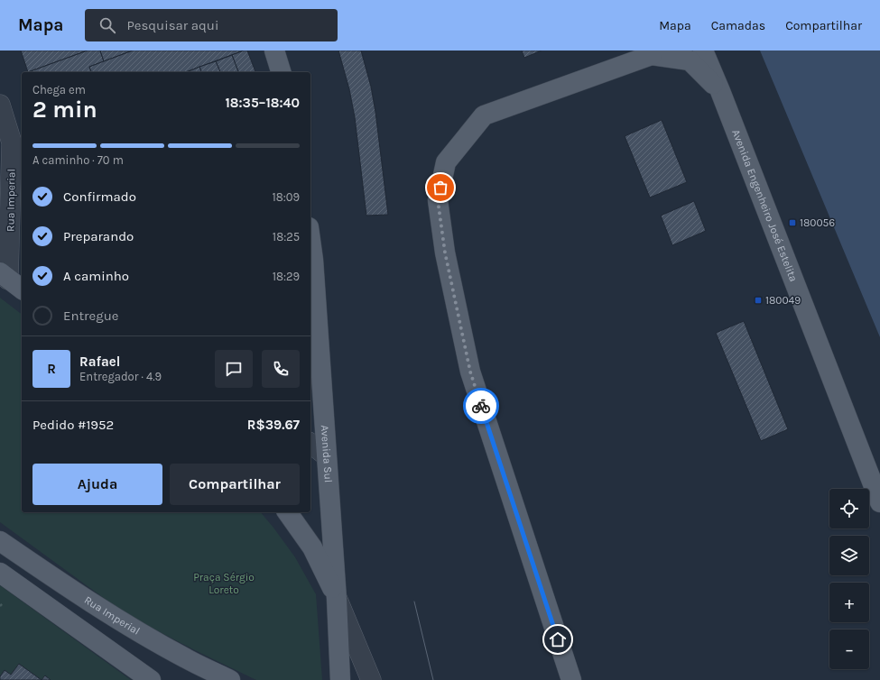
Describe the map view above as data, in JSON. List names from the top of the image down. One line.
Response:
{"streets":{"main road":["Rua Imperial","Avenida Engenheiro José Estelita","Avenida Sul"]},"parks":["Praça Sérgio Loreto"],"places":{"transit":["180056","180049"]},"page":{"header":"Mapa","search":"Pesquisar aqui","nav":["Mapa","Camadas","Compartilhar"],"heading":["2 min","Chega em","18:35–18:40"],"panel":["Rafael","Entregador · 4.9","Pedido #1952","R$39.67"],"bar":"A caminho · 70 m","list":[["Confirmado","18:09"],["Preparando","18:25"],["A caminho","18:29"],"Entregue"],"round":"R","buttons":["Ajuda","Compartilhar"],"map_buttons":["+","−"]}}
